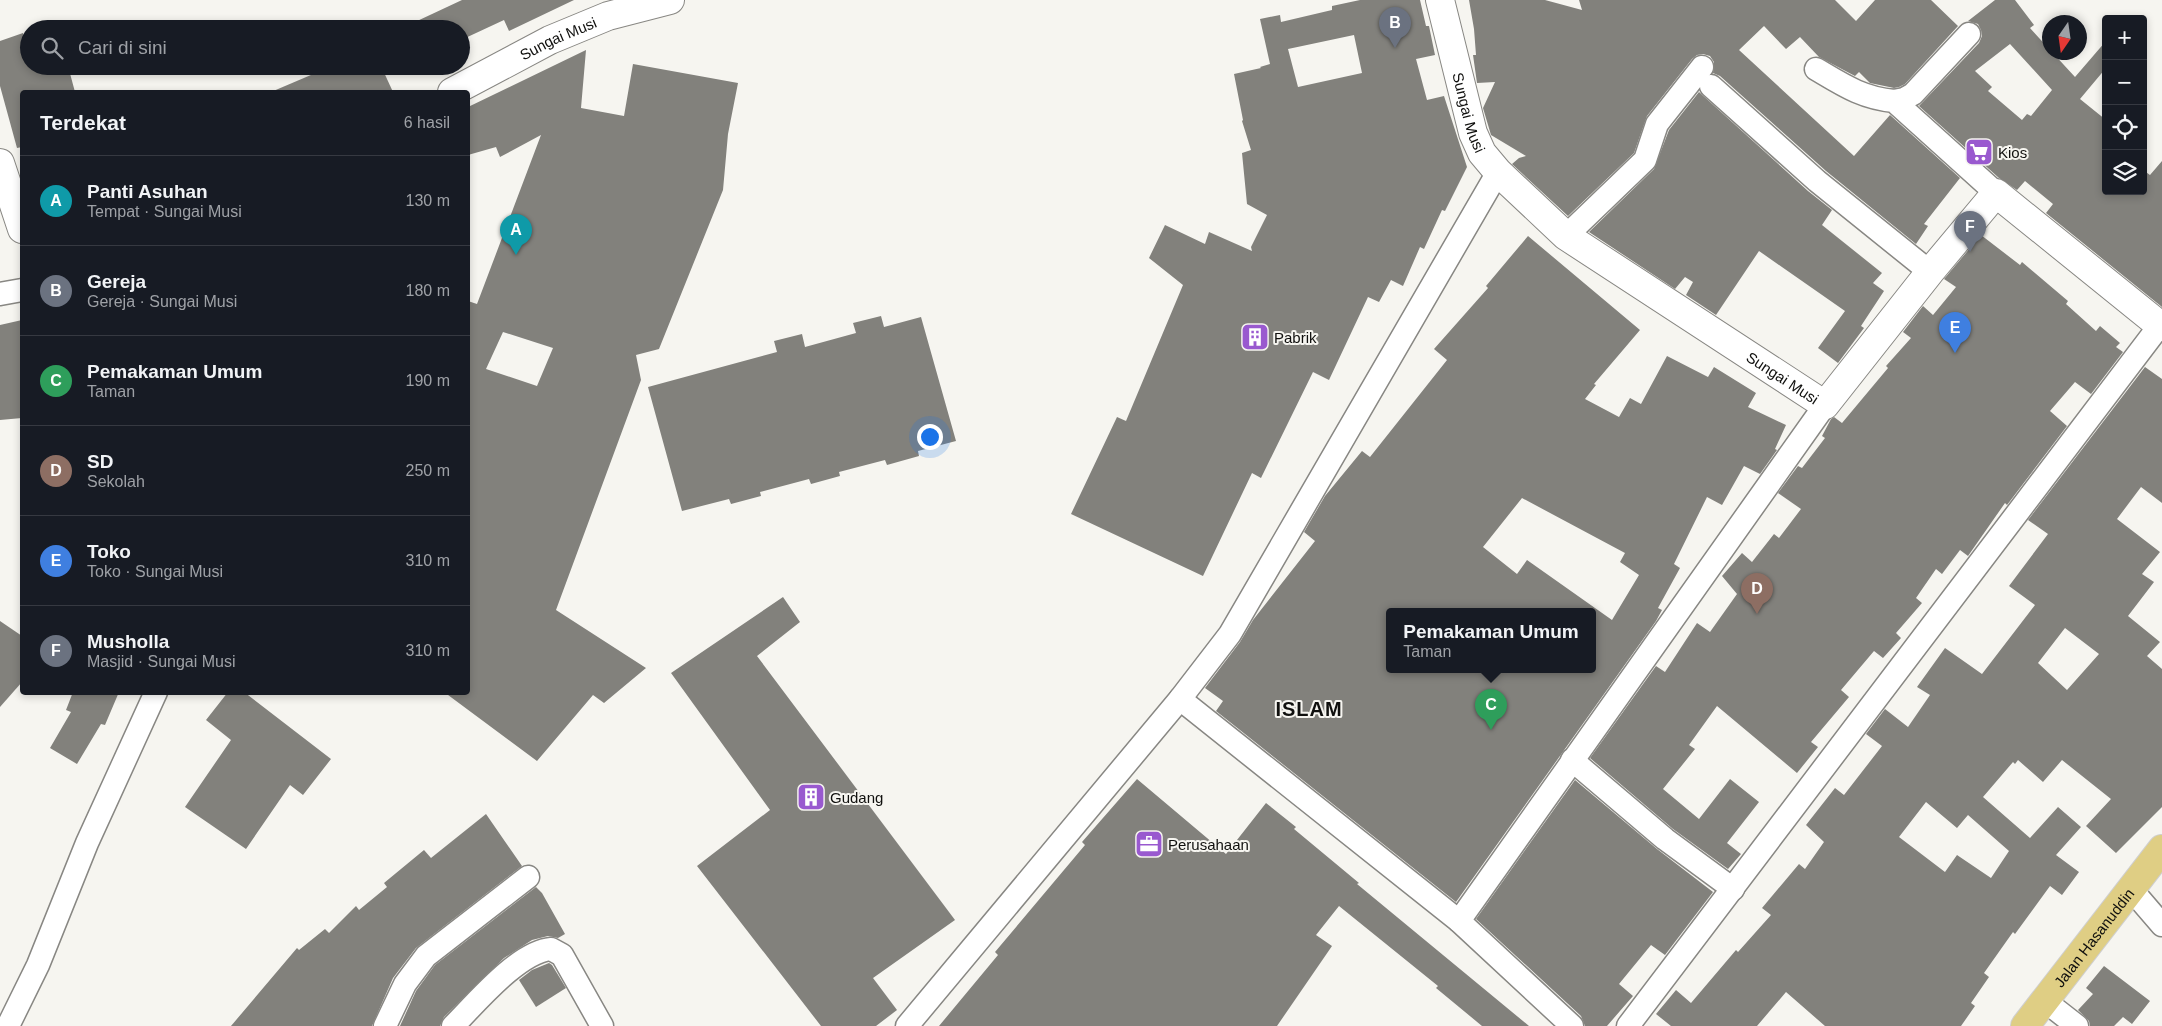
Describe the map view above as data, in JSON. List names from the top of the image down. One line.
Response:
{"streets":{"highway":["Jalan Hasanuddin"],"street":["Sungai Musi"]},"districts":["ISLAM"],"places":{"supermarket":["Kios"],"building":["Pabrik","Gudang"],"office":["Perusahaan"]},"north":"bottom","page":{"pins":["B","F","A","E","D","C"],"map_buttons":["+","−"],"search":"Cari di sini","heading":["Terdekat","6 hasil"],"list":[{"mark":"A","name":"Panti Asuhan","note":"Tempat · Sungai Musi","value":"130 m"},{"mark":"B","name":"Gereja","note":"Gereja · Sungai Musi","value":"180 m"},{"mark":"C","name":"Pemakaman Umum","note":"Taman","value":"190 m"},{"mark":"D","name":"SD","note":"Sekolah","value":"250 m"},{"mark":"E","name":"Toko","note":"Toko · Sungai Musi","value":"310 m"},{"mark":"F","name":"Musholla","note":"Masjid · Sungai Musi","value":"310 m"}],"popup":["Pemakaman Umum","Taman"]}}
